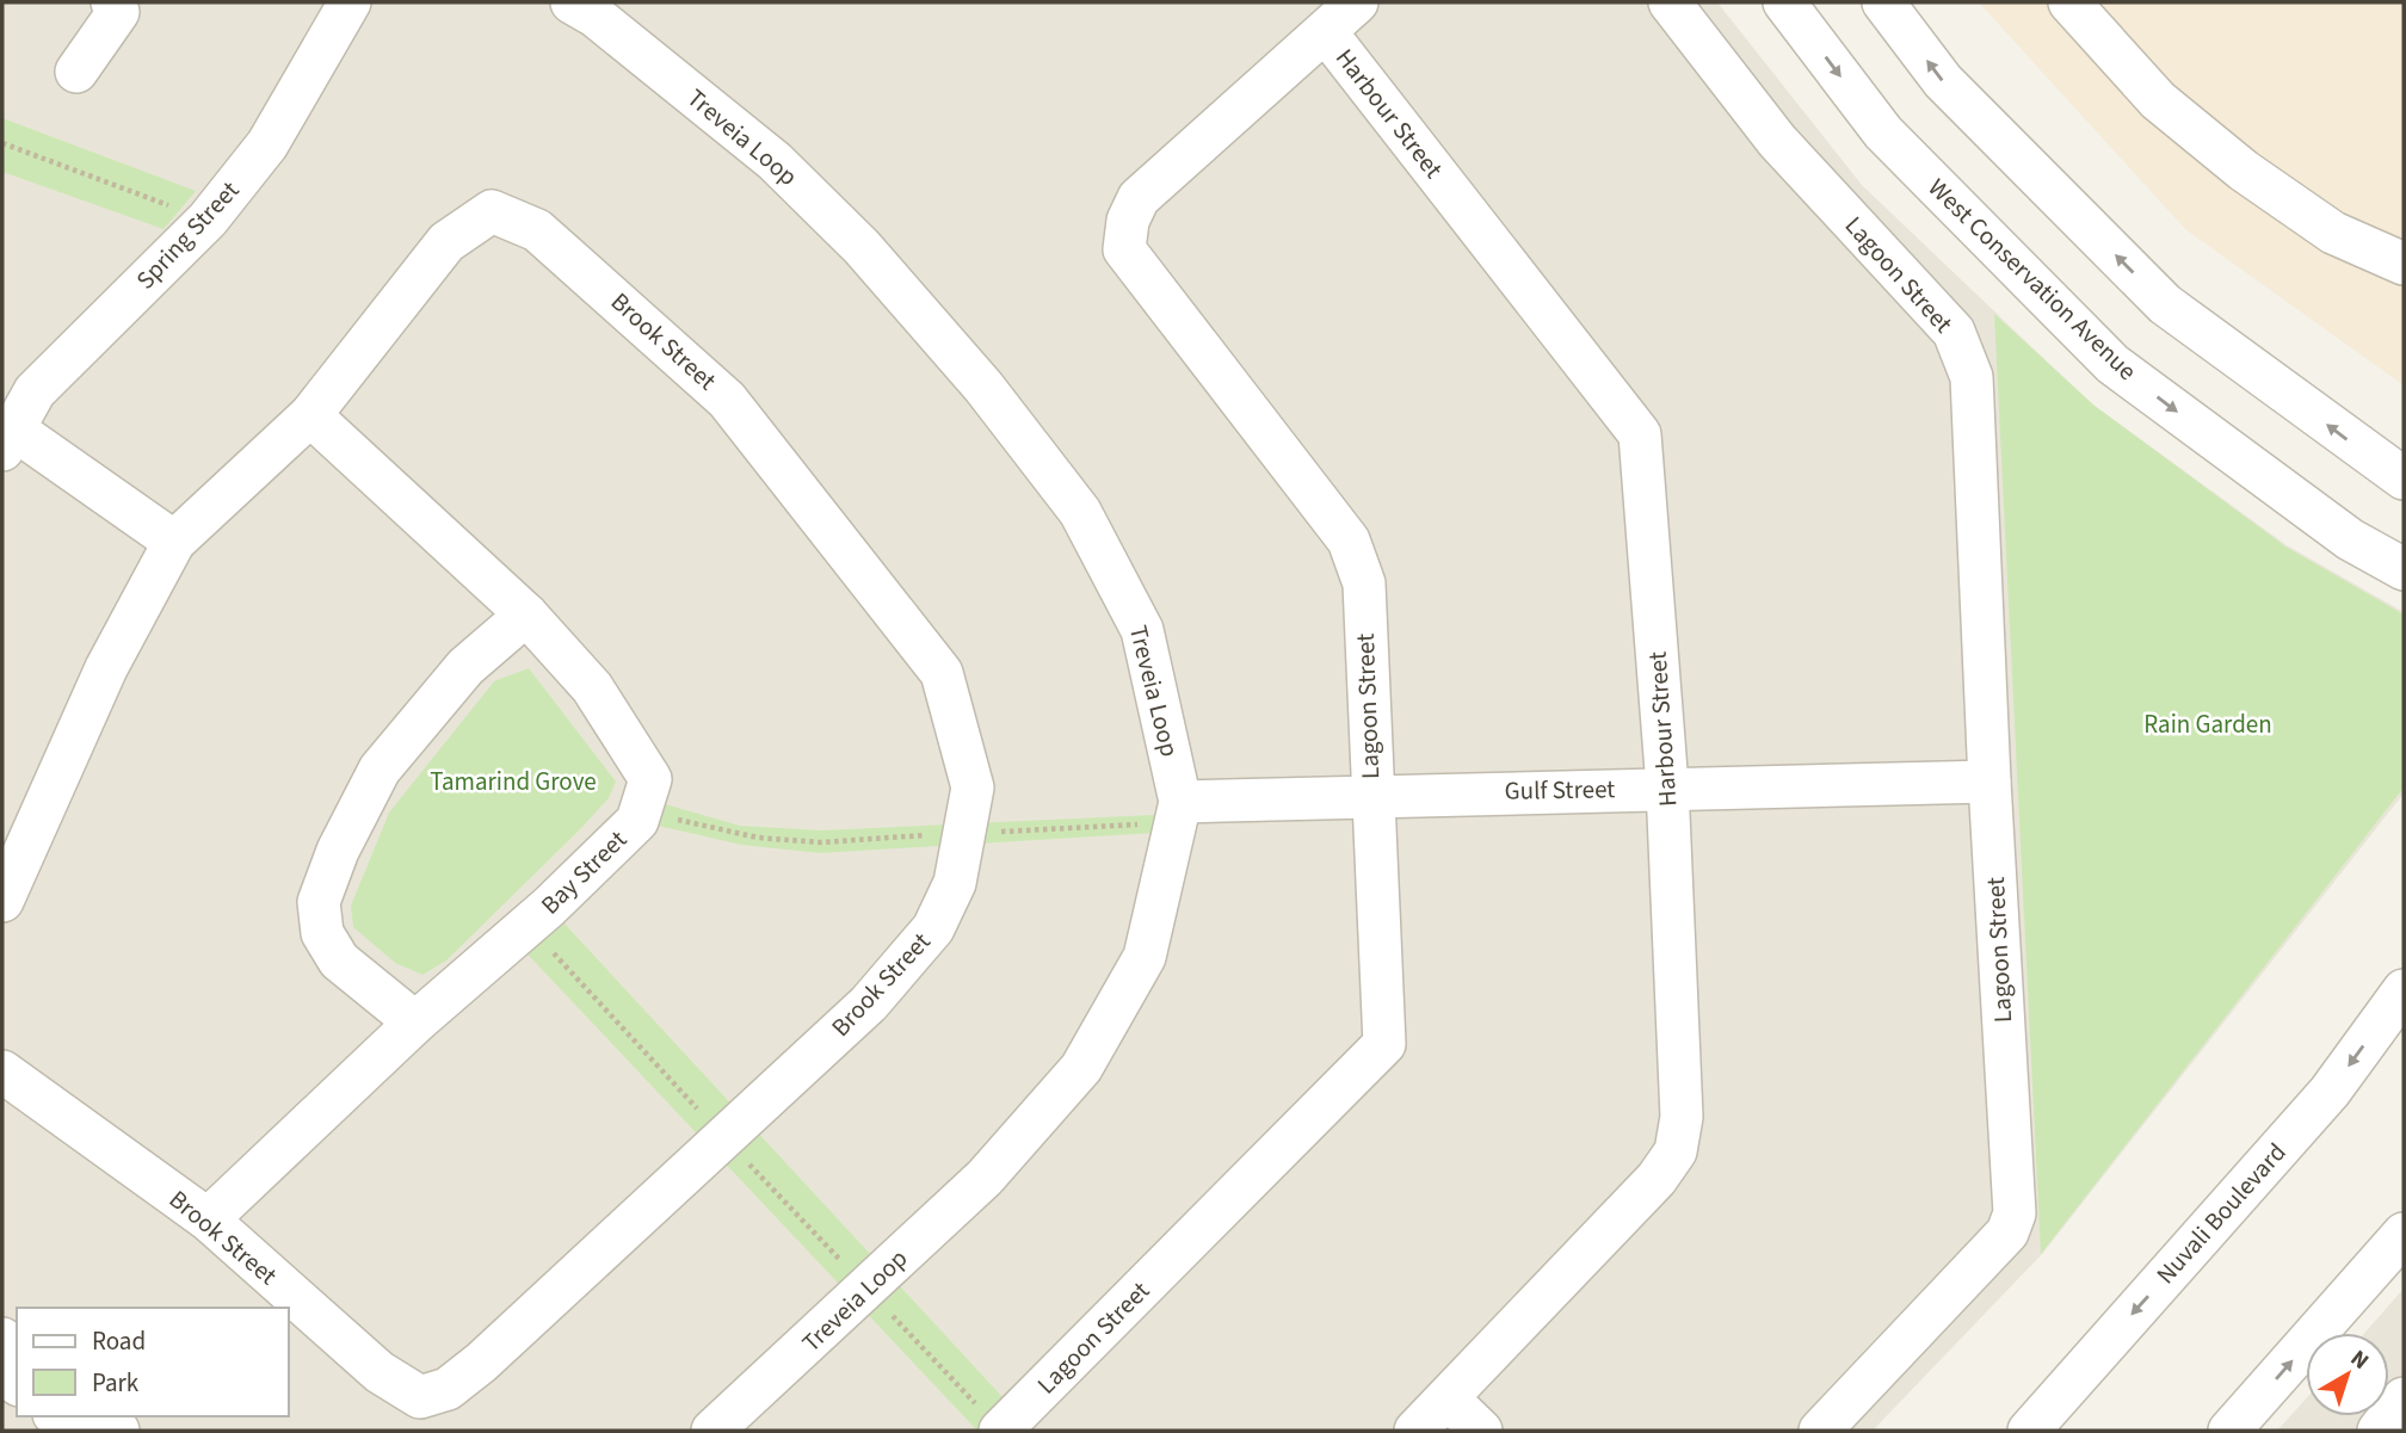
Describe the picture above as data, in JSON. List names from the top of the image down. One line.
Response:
{"streets":{"street":["Harbour Street","Treveia Loop","Spring Street","Lagoon Street","West Conservation Avenue","Brook Street","Gulf Street","Bay Street","Nuvali Boulevard"]},"crossings":[["Harbour Street","Lagoon Street"],["Harbour Street","Gulf Street"],["Treveia Loop","Gulf Street"],["Lagoon Street","Gulf Street"],["Brook Street","Bay Street"]],"parks":["Rain Garden","Tamarind Grove"],"legend":["Road","Park"],"north":"top right"}
